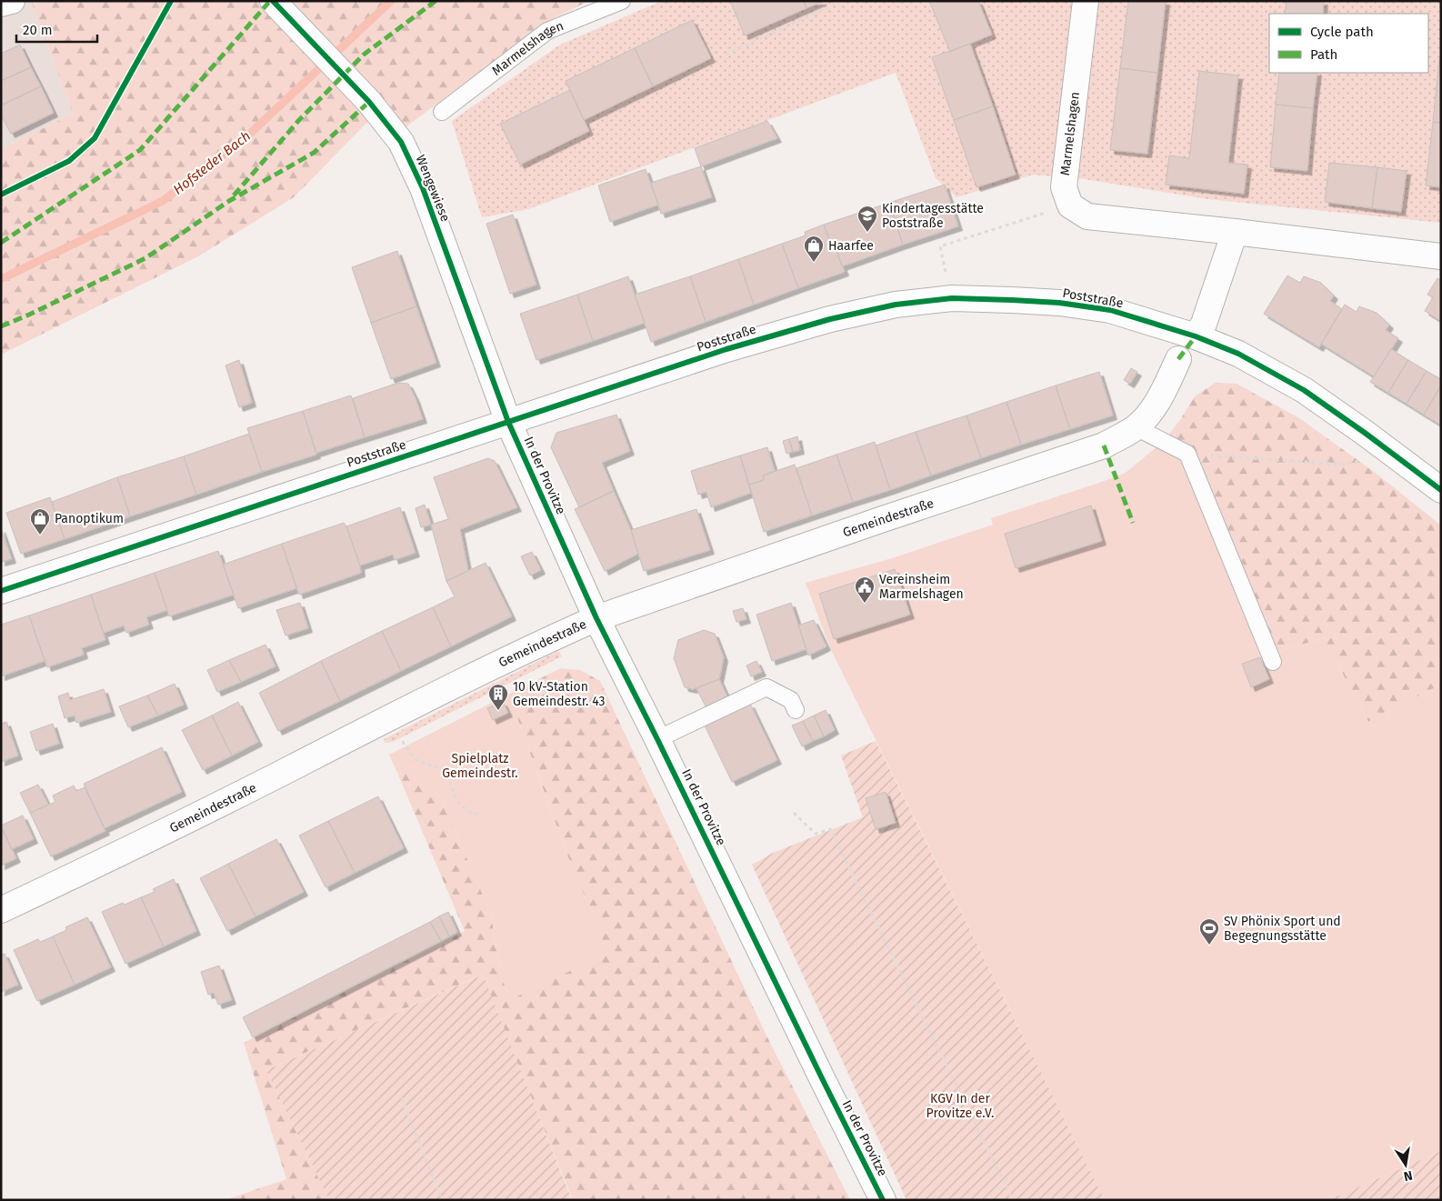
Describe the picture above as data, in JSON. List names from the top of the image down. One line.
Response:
{"streets":{"street":["Marmelshagen","Wengewiese","Poststraße","In der Provitze","Gemeindestraße"]},"crossings":[["Wengewiese","Poststraße"],["Wengewiese","In der Provitze"],["Poststraße","In der Provitze"],["In der Provitze","Gemeindestraße"]],"water":["Hofsteder Bach"],"parks":["Spielplatz Gemeindestr.","KGV In der Provitze e.V."],"places":{"school or university":["Kindertagesstätte Poststraße"],"shop":["Haarfee","Panoptikum"],"public building":["Vereinsheim Marmelshagen"],"building":["10 kV-Station Gemeindestr. 43"],"sports":["SV Phönix Sport und Begegnungsstätte"]},"legend":["Cycle path","Path"],"scale_bar":"20 m","north":"bottom"}
